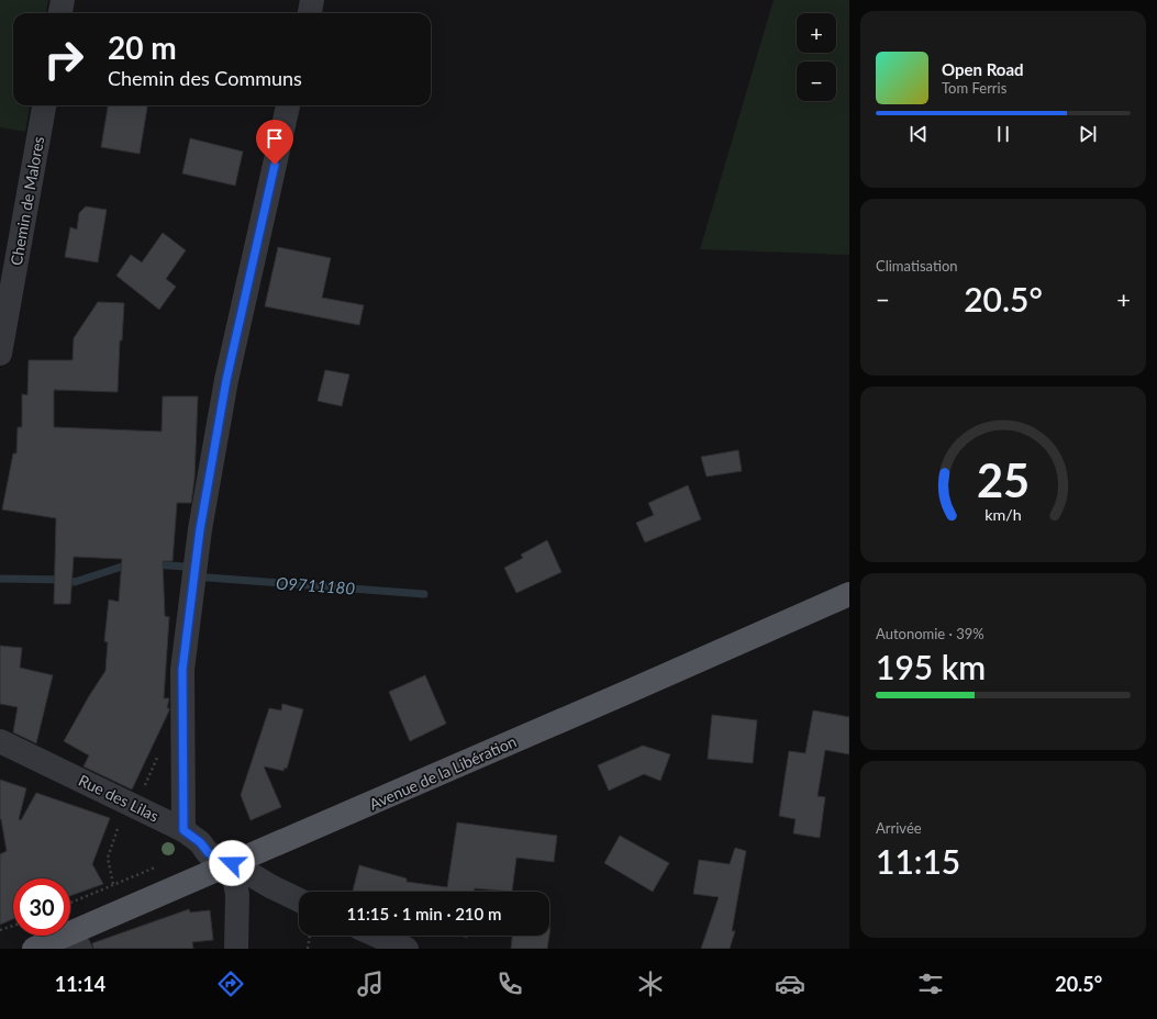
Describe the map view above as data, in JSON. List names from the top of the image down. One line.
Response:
{"streets":{"main road":["Avenue de la Libération"],"street":["Chemin de Malores","Rue des Lilas"]},"crossings":[["Avenue de la Libération","Rue des Lilas"]],"water":["O9711180"],"page":{"map_buttons":["+","−"],"turn":["20 m","Chemin des Communs"],"song":["Open Road","Tom Ferris"],"tile":["Climatisation",["Autonomie · 39%","195 km"],["Arrivée","11:15"]],"heat":["−","20.5°","+"],"limit":"30","trip":"11:15 · 1 min · 210 m","tabs":["11:14","20.5°"],"gauge":["25","km/h"]}}
